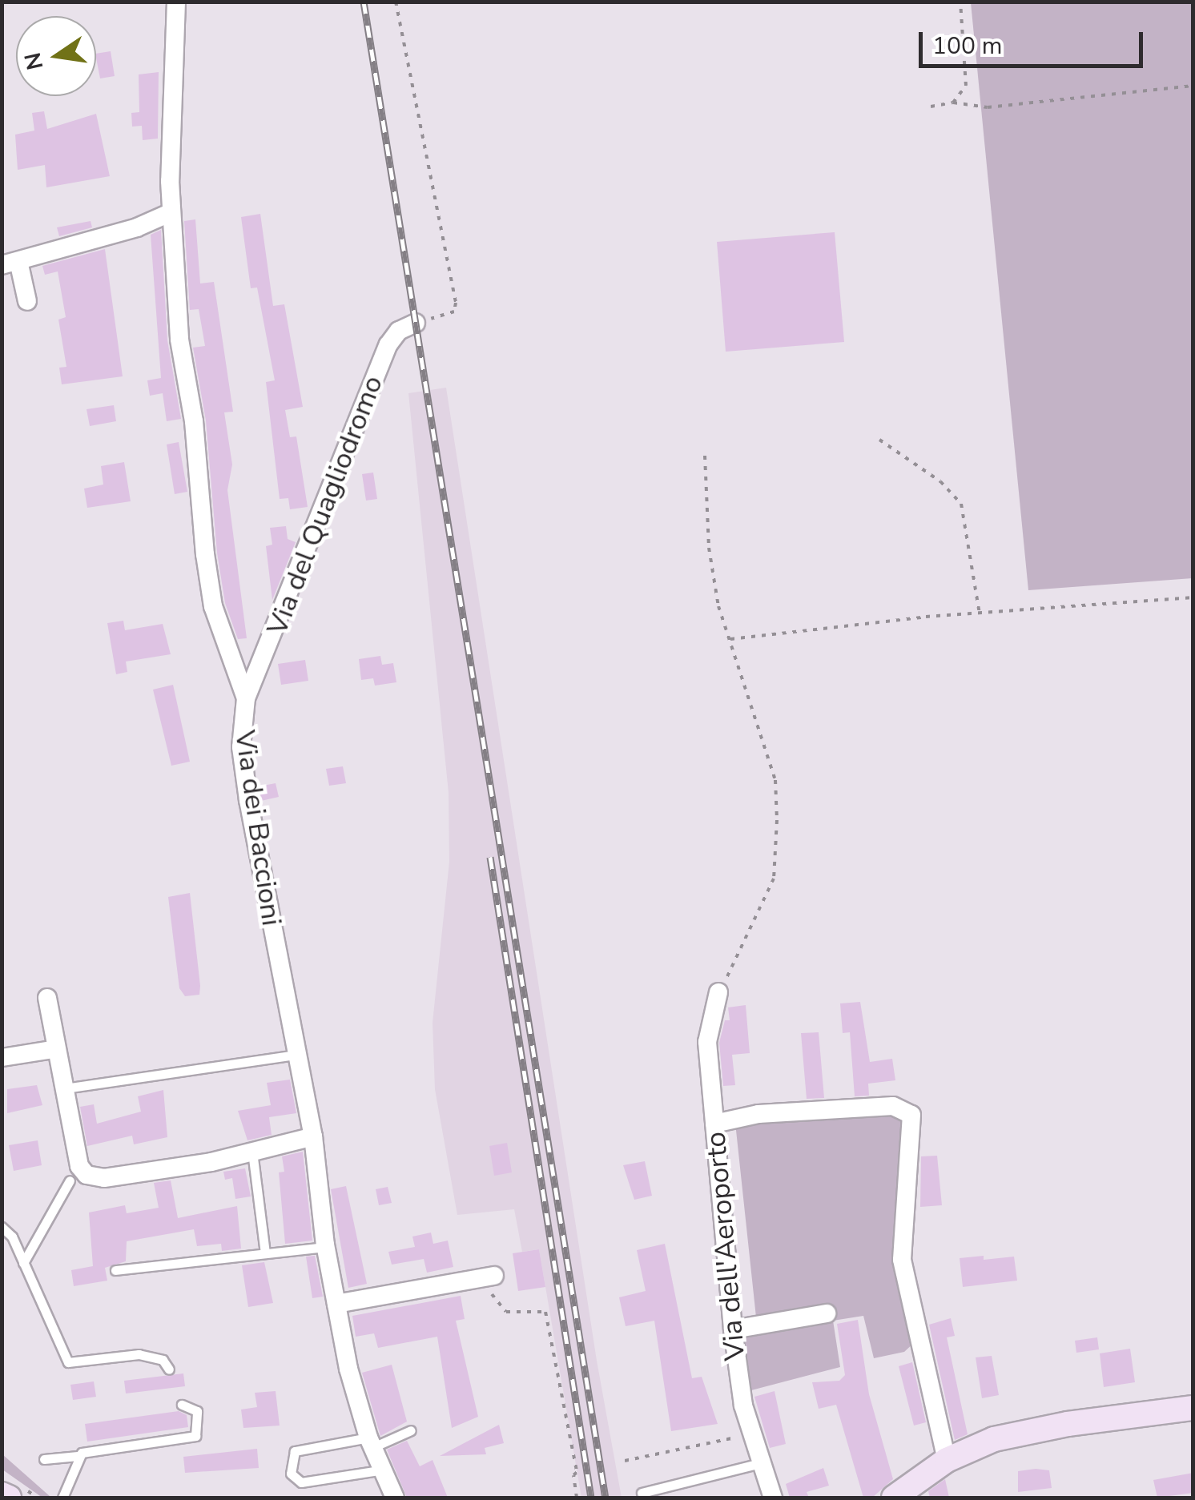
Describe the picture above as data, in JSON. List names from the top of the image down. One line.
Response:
{"streets":{"street":["Via del Quagliodromo","Via dei Baccioni","Via dell'Aeroporto"]},"crossings":[["Via del Quagliodromo","Via dei Baccioni"]],"scale_bar":"100 m","north":"left"}
